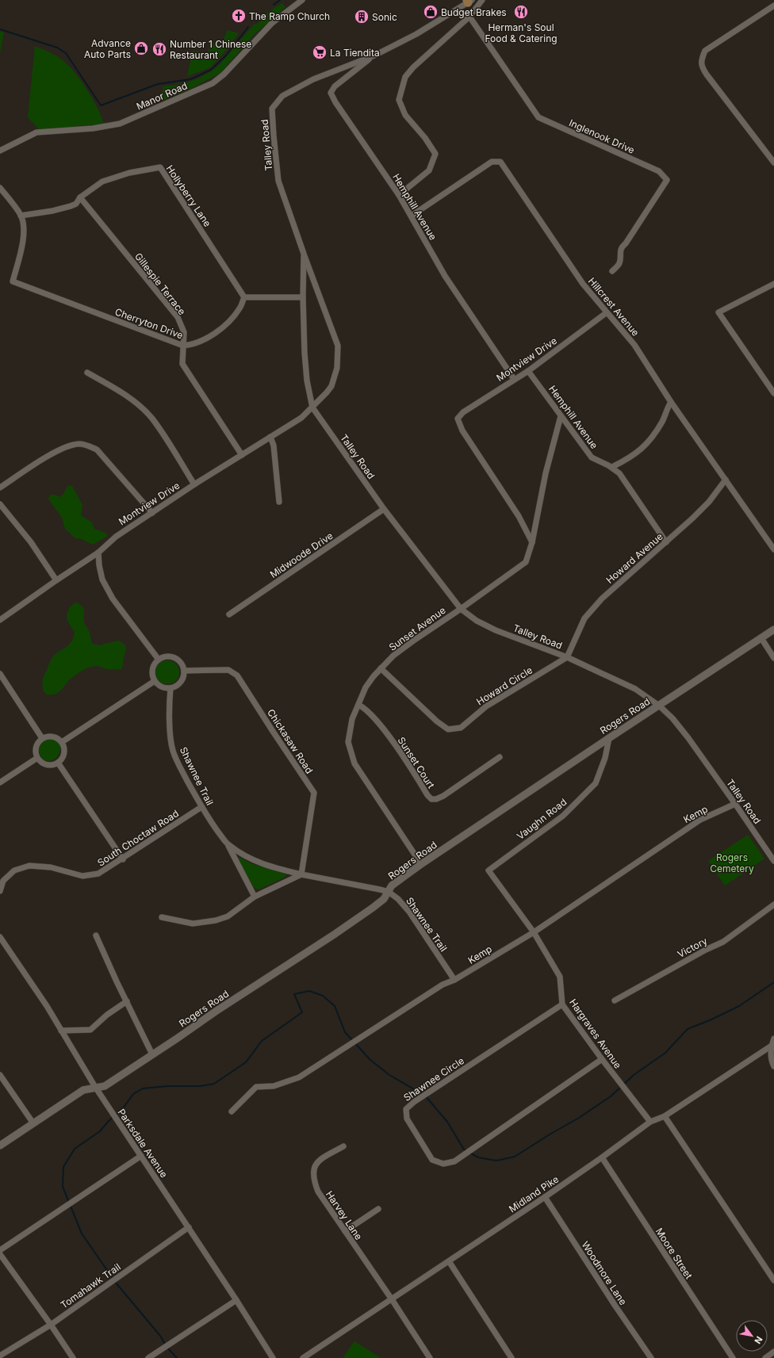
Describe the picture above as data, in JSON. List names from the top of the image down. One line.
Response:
{"streets":{"street":["Manor Road","Inglenook Drive","Talley Road","Hollyberry Lane","Hemphill Avenue","Gillespie Terrace","Hillcrest Avenue","Cherryton Drive","Montview Drive","Midwoode Drive","Howard Avenue","Sunset Avenue","Howard Circle","Rogers Road","Chickasaw Road","Sunset Court","Shawnee Trail","Kemp","Vaughn Road","South Choctaw Road","Victory","Hargraves Avenue","Shawnee Circle","Parksdale Avenue","Midland Pike","Harvey Lane","Moore Street","Woodmore Lane","Tomahawk Trail"]},"crossings":[["Talley Road","Hemphill Avenue"],["Talley Road","Montview Drive"],["Talley Road","Midwoode Drive"],["Talley Road","Howard Avenue"],["Talley Road","Sunset Avenue"],["Talley Road","Howard Circle"],["Talley Road","Rogers Road"],["Talley Road","Kemp"],["Hollyberry Lane","Gillespie Terrace"],["Hollyberry Lane","Cherryton Drive"],["Hemphill Avenue","Hillcrest Avenue"],["Hemphill Avenue","Montview Drive"],["Hemphill Avenue","Howard Avenue"],["Hemphill Avenue","Sunset Avenue"],["Gillespie Terrace","Cherryton Drive"],["Gillespie Terrace","Montview Drive"],["Hillcrest Avenue","Montview Drive"],["Hillcrest Avenue","Howard Avenue"],["Montview Drive","Sunset Avenue"],["Howard Avenue","Howard Circle"],["Sunset Avenue","Howard Circle"],["Sunset Avenue","Rogers Road"],["Sunset Avenue","Sunset Court"],["Rogers Road","Shawnee Trail"],["Rogers Road","Vaughn Road"],["Rogers Road","Parksdale Avenue"],["Chickasaw Road","Shawnee Trail"],["Shawnee Trail","Kemp"],["Shawnee Trail","South Choctaw Road"],["Kemp","Hargraves Avenue"],["Vaughn Road","Hargraves Avenue"],["Hargraves Avenue","Shawnee Circle"],["Hargraves Avenue","Midland Pike"],["Parksdale Avenue","Tomahawk Trail"],["Midland Pike","Harvey Lane"],["Midland Pike","Moore Street"],["Midland Pike","Woodmore Lane"]],"parks":["Rogers Cemetery"],"places":{"shop":["Budget Brakes","Advance Auto Parts"],"restaurant":["Herman's Soul Food & Catering","Number 1 Chinese Restaurant"],"church":["The Ramp Church"],"building":["Sonic"],"supermarket":["La Tiendita"]},"north":"bottom right"}
